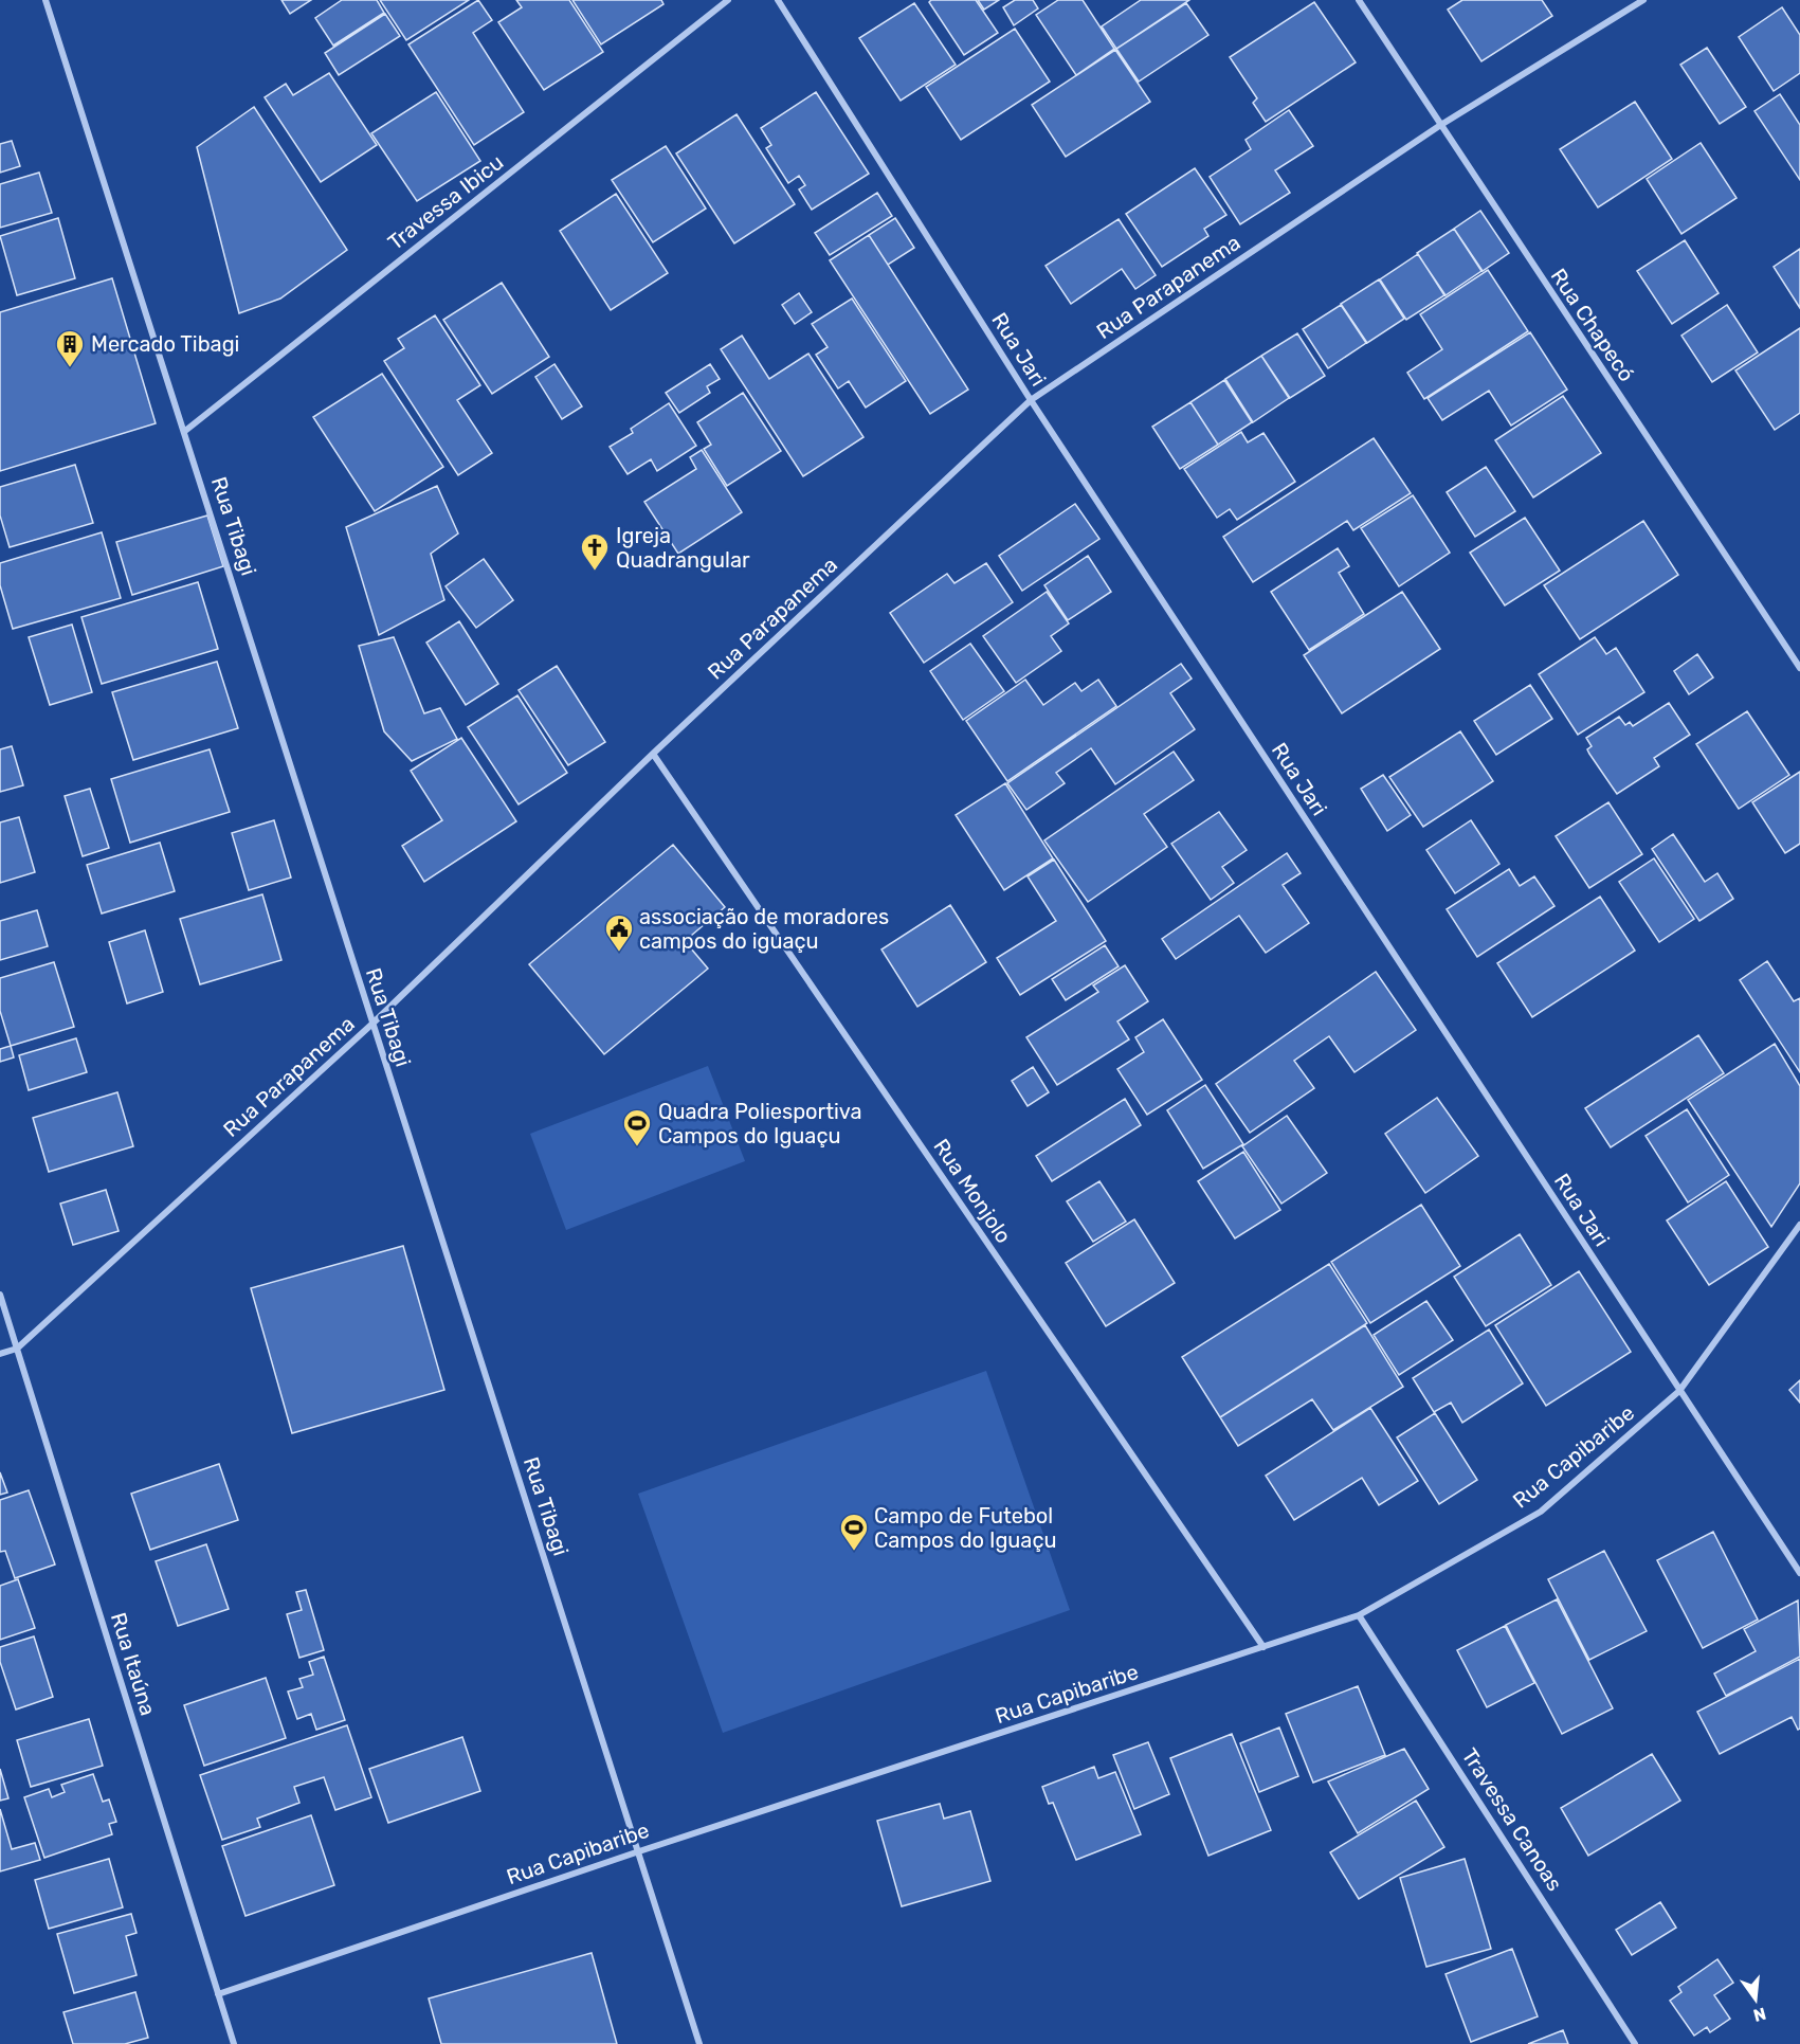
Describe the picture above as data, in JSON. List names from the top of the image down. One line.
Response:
{"streets":{"street":["Travessa Ibicu","Rua Parapanema","Rua Chapecó","Rua Jari","Rua Tibagi","Rua Monjolo","Rua Capibaribe","Rua Itaúna","Travessa Canoas"]},"crossings":[["Travessa Ibicu","Rua Tibagi"],["Rua Parapanema","Rua Chapecó"],["Rua Parapanema","Rua Jari"],["Rua Parapanema","Rua Tibagi"],["Rua Parapanema","Rua Monjolo"],["Rua Parapanema","Rua Itaúna"],["Rua Jari","Rua Capibaribe"],["Rua Tibagi","Rua Capibaribe"],["Rua Monjolo","Rua Capibaribe"],["Rua Capibaribe","Rua Itaúna"],["Rua Capibaribe","Travessa Canoas"]],"places":{"building":["Mercado Tibagi"],"church":["Igreja Quadrangular"],"public building":["associação de moradores campos do iguaçu"],"sports":["Quadra Poliesportiva Campos do Iguaçu","Campo de Futebol Campos do Iguaçu"]},"north":"bottom"}
